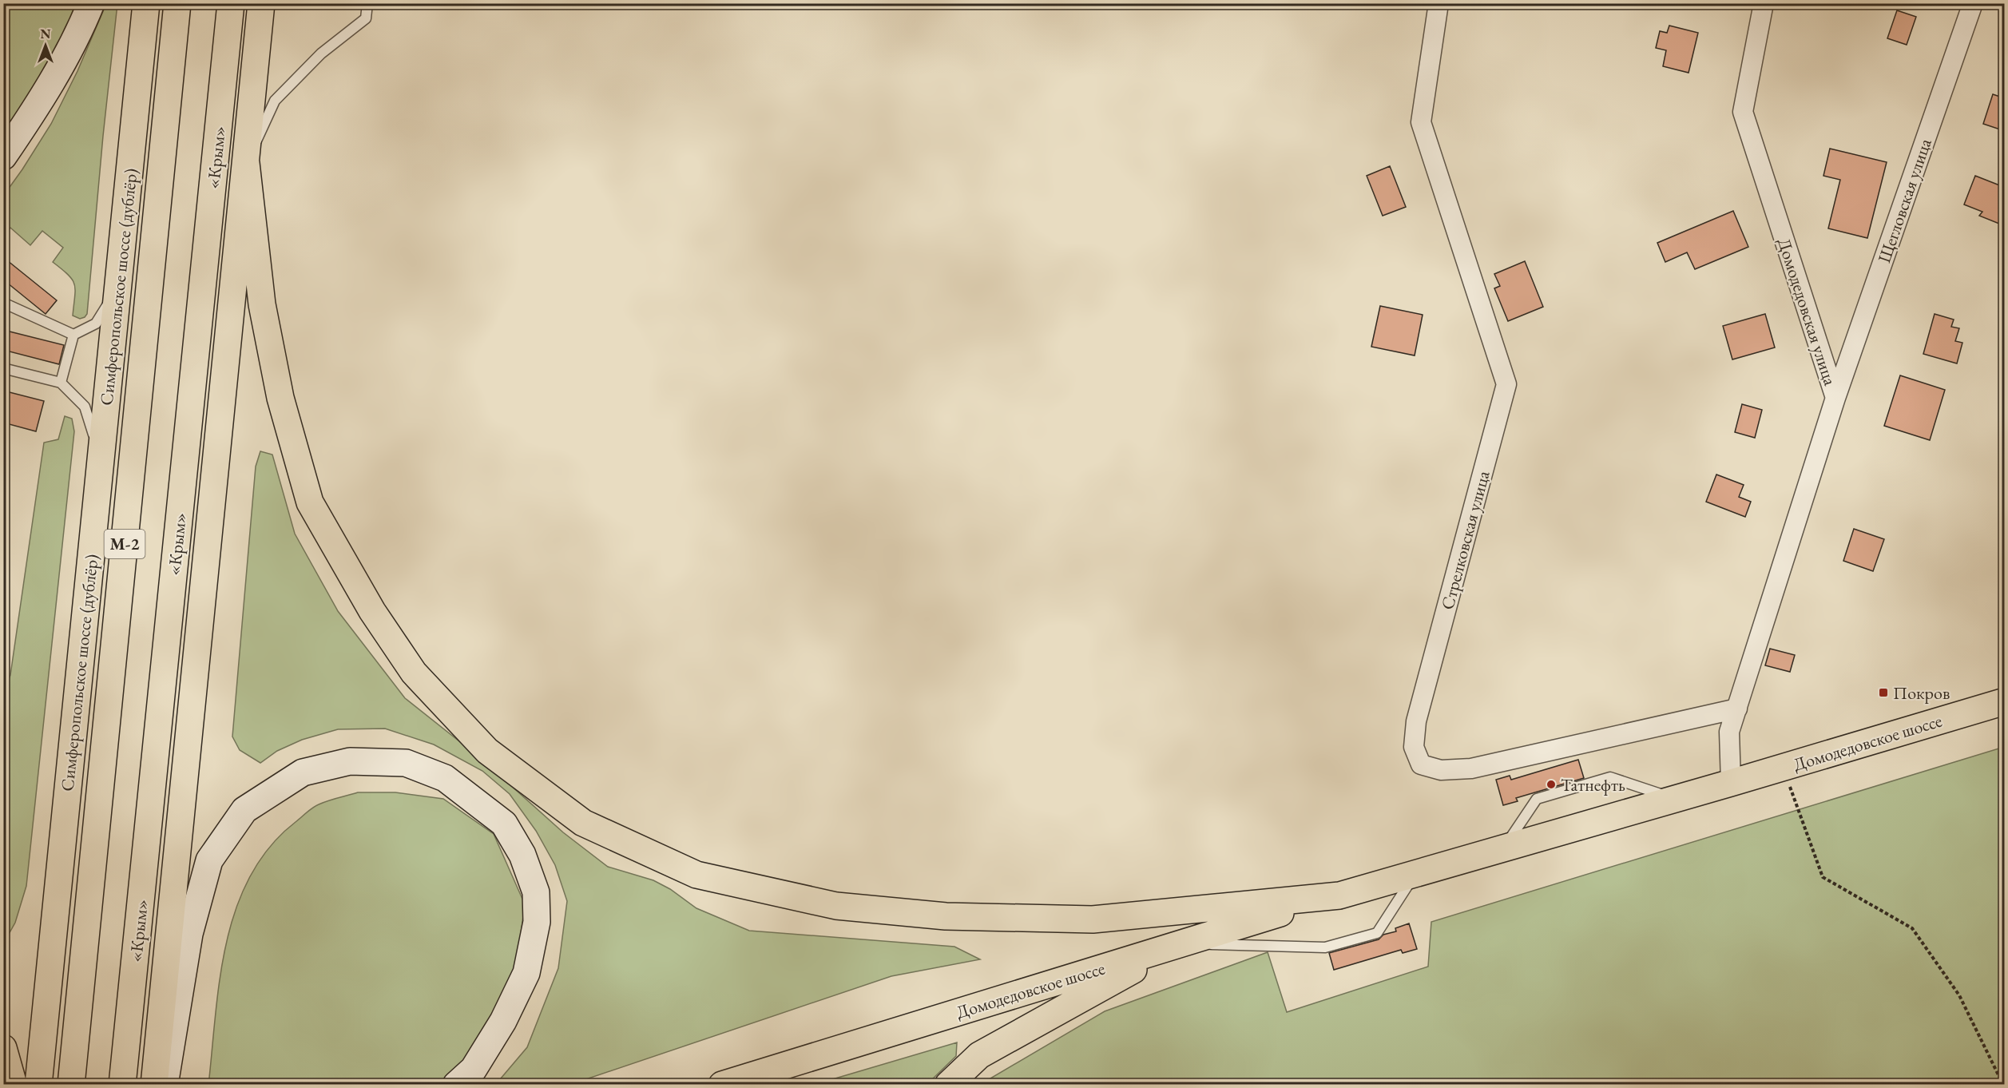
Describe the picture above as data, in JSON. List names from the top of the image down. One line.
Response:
{"streets":{"main road":["«Крым»","Симферопольское шоссе (дублёр)","М-2","Домодедовское шоссе"],"street":["Щегловская улица","Домодедовская улица","Стрелковская улица"]},"crossings":[["Щегловская улица","Домодедовская улица"],["Домодедовская улица","Стрелковская улица"],["Домодедовская улица","Домодедовское шоссе"]],"places":{"transit":["Покров"],"other":["Татнефть"]},"north":"top"}
